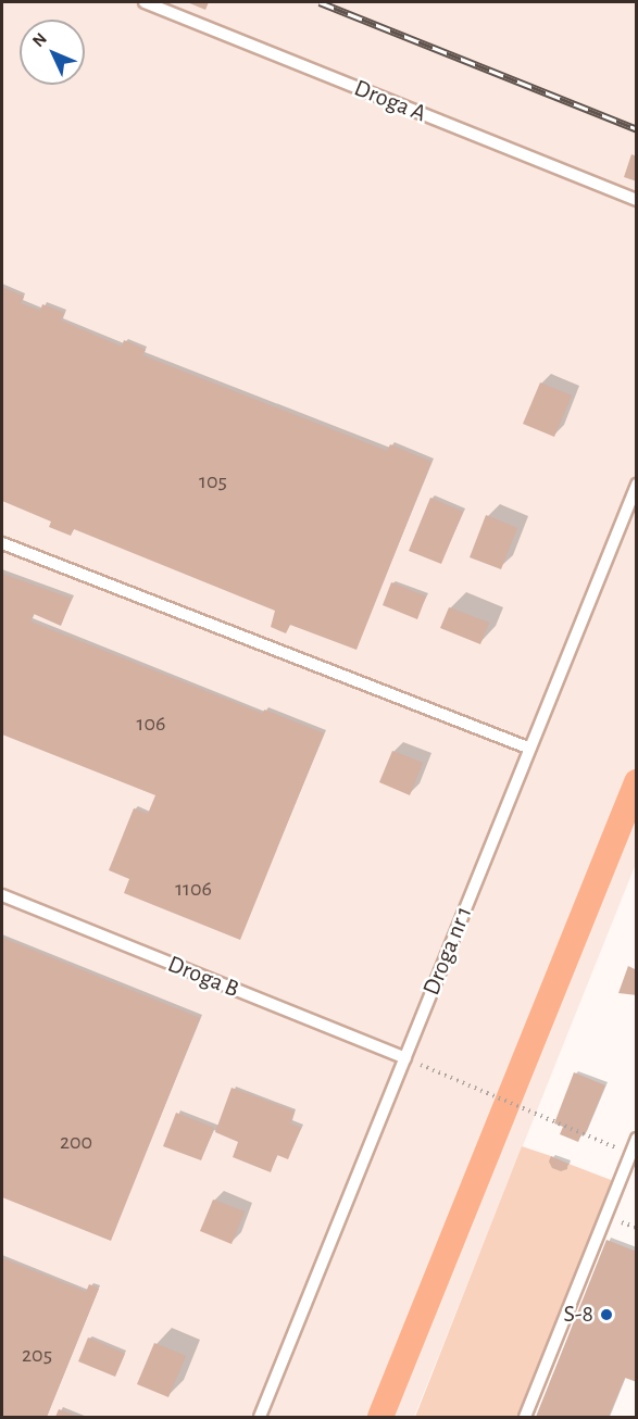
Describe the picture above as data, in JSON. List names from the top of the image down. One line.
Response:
{"streets":{"lane":["Droga A","Droga nr 1","Droga B"]},"crossings":[["Droga nr 1","Droga B"]],"places":["S-8"],"house_numbers":["105","106","1106","200","205"],"north":"top left"}
